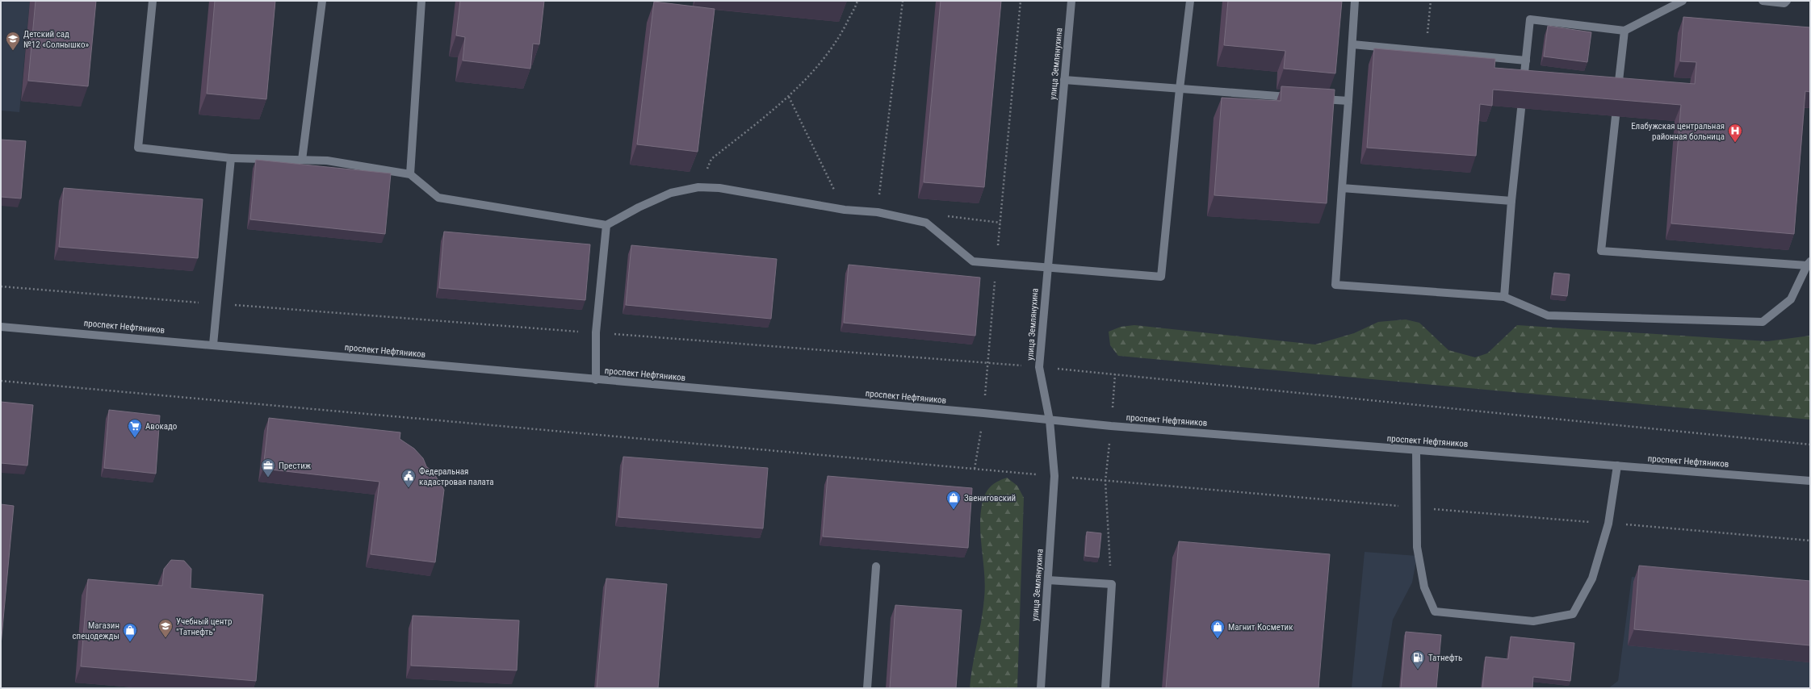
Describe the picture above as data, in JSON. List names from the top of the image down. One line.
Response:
{"streets":{"main road":["улица Землянухина","проспект Нефтяников"]},"crossings":[["улица Землянухина","проспект Нефтяников"]],"places":{"school or university":["Детский сад №12 «Солнышко»","Учебный центр \"Татнефть\""],"hospital":["Елабужская центральная районная больница"],"supermarket":["Авокадо"],"office":["Престиж"],"public building":["Федеральная кадастровая палата"],"shop":["Звениговский","Магнит Косметик","Магазин спецодежды"],"fuel station":["Татнефть"]}}
